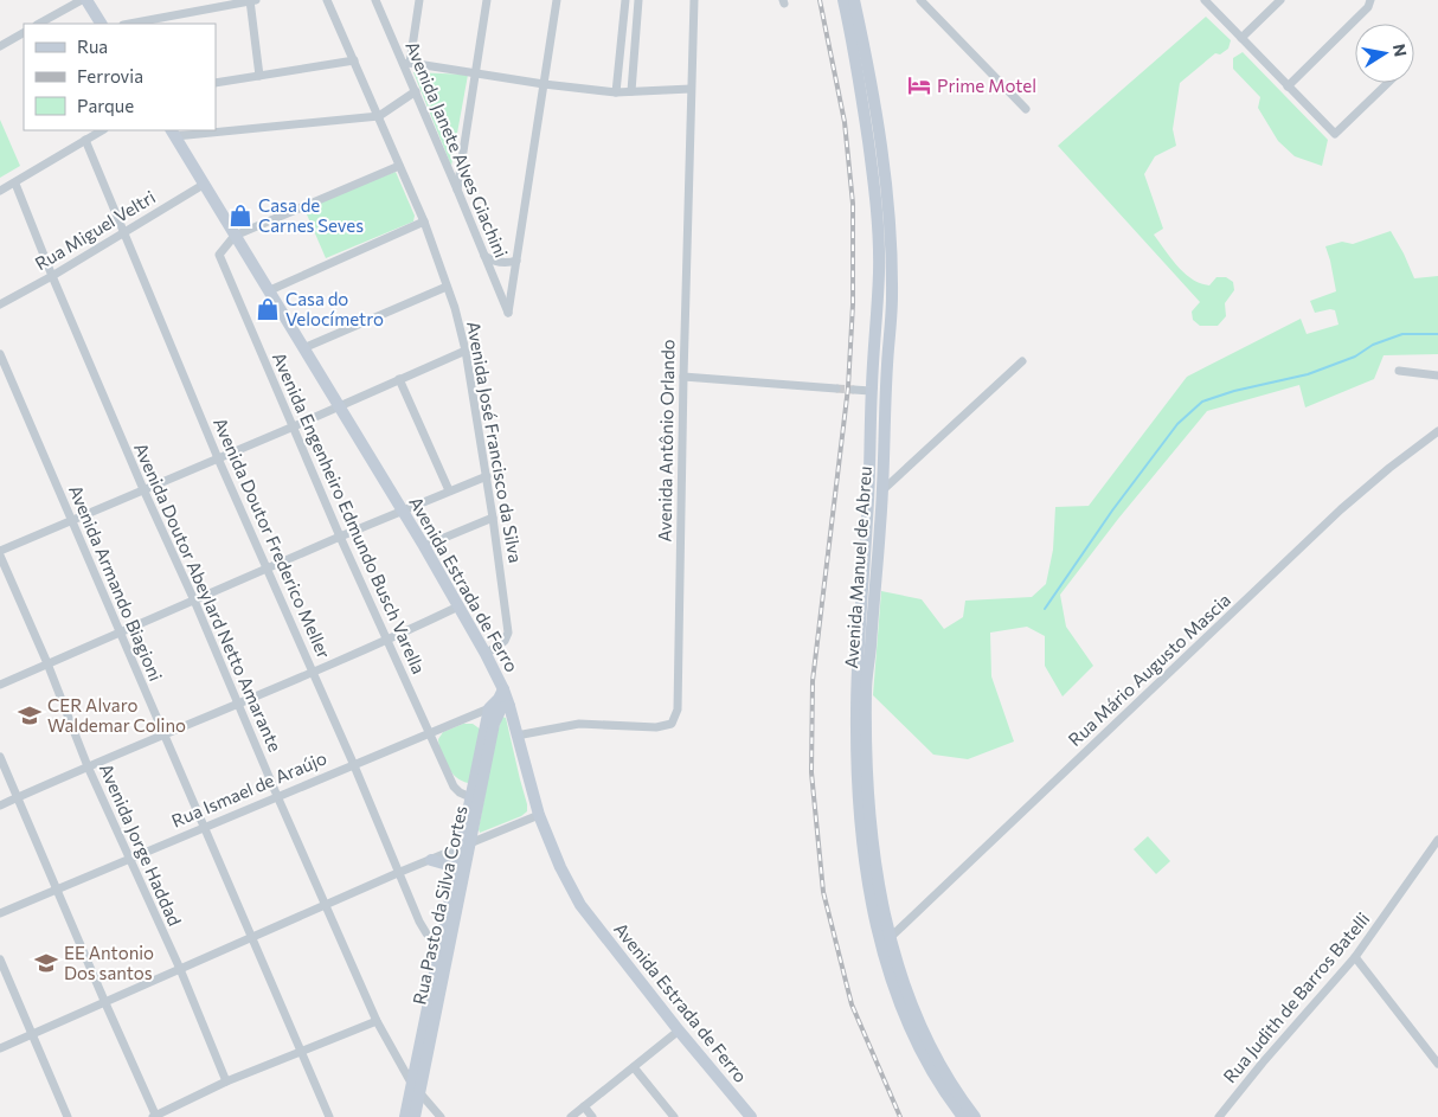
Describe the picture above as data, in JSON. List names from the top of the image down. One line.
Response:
{"streets":{"main road":["Avenida Manuel de Abreu","Avenida Estrada de Ferro","Rua Pasto da Silva Cortes"],"street":["Avenida Janete Alves Giachini","Rua Miguel Veltri","Avenida Antônio Orlando","Avenida José Francisco da Silva","Avenida Engenheiro Edmundo Busch Varella","Avenida Doutor Frederico Meller","Avenida Armando Biagioni","Avenida Doutor Abeylard Netto Amarante","Rua Mário Augusto Mascia","Rua Ismael de Araújo","Avenida Jorge Haddad","Rua Judith de Barros Batelli"]},"crossings":[["Rua Miguel Veltri","Avenida Doutor Frederico Meller"],["Rua Miguel Veltri","Avenida Estrada de Ferro"],["Rua Miguel Veltri","Avenida Doutor Abeylard Netto Amarante"],["Avenida Antônio Orlando","Avenida Estrada de Ferro"],["Avenida José Francisco da Silva","Avenida Estrada de Ferro"],["Avenida Engenheiro Edmundo Busch Varella","Avenida Estrada de Ferro"],["Avenida Engenheiro Edmundo Busch Varella","Rua Ismael de Araújo"],["Avenida Engenheiro Edmundo Busch Varella","Rua Pasto da Silva Cortes"],["Avenida Doutor Frederico Meller","Rua Ismael de Araújo"],["Avenida Doutor Frederico Meller","Rua Pasto da Silva Cortes"],["Avenida Manuel de Abreu","Rua Mário Augusto Mascia"],["Avenida Armando Biagioni","Rua Ismael de Araújo"],["Avenida Estrada de Ferro","Rua Pasto da Silva Cortes"],["Avenida Doutor Abeylard Netto Amarante","Rua Ismael de Araújo"],["Avenida Doutor Abeylard Netto Amarante","Rua Pasto da Silva Cortes"],["Rua Ismael de Araújo","Avenida Jorge Haddad"],["Rua Ismael de Araújo","Rua Pasto da Silva Cortes"]],"places":{"hotel":["Prime Motel"],"shop":["Casa de Carnes Seves","Casa do Velocímetro"],"school or university":["CER Alvaro Waldemar Colino","EE Antonio Dos santos"]},"legend":["Rua","Ferrovia","Parque"],"north":"right"}
